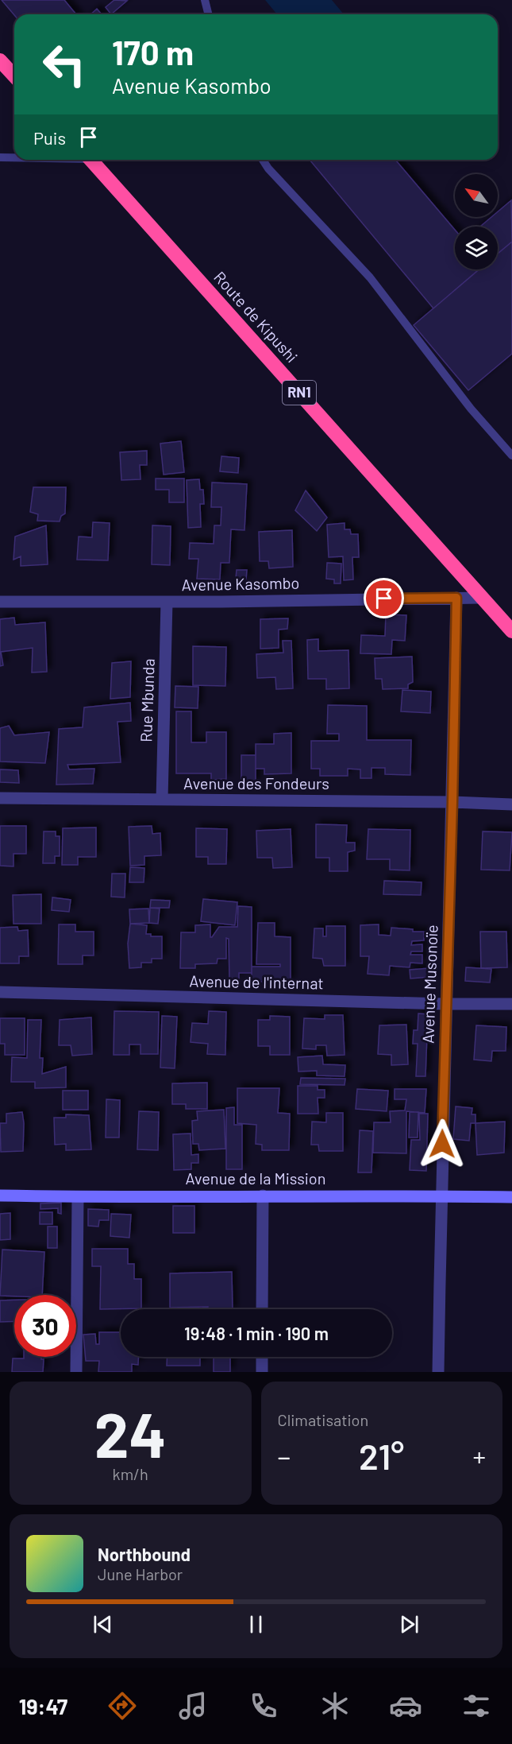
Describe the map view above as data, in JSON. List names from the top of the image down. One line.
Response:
{"streets":{"highway":["Route de Kipushi","RN1"],"street":["Avenue Kasombo","Rue Mbunda","Avenue des Fondeurs","Avenue de l'internat","Avenue Musonoïe","Avenue de la Mission"]},"crossings":[["Route de Kipushi","Avenue Kasombo"],["Avenue Kasombo","Rue Mbunda"],["Avenue Kasombo","Avenue Musonoïe"],["Rue Mbunda","Avenue des Fondeurs"],["Avenue des Fondeurs","Avenue Musonoïe"],["Avenue de l'internat","Avenue Musonoïe"],["Avenue Musonoïe","Avenue de la Mission"]],"north":"top left","page":{"turn":["170 m","Avenue Kasombo"],"then":"Puis","limit":"30","trip":"19:48 · 1 min · 190 m","tile":[["24","km/h"],"Climatisation"],"heat":["−","21°","+"],"song":["Northbound","June Harbor"],"tabs":"19:47"}}
